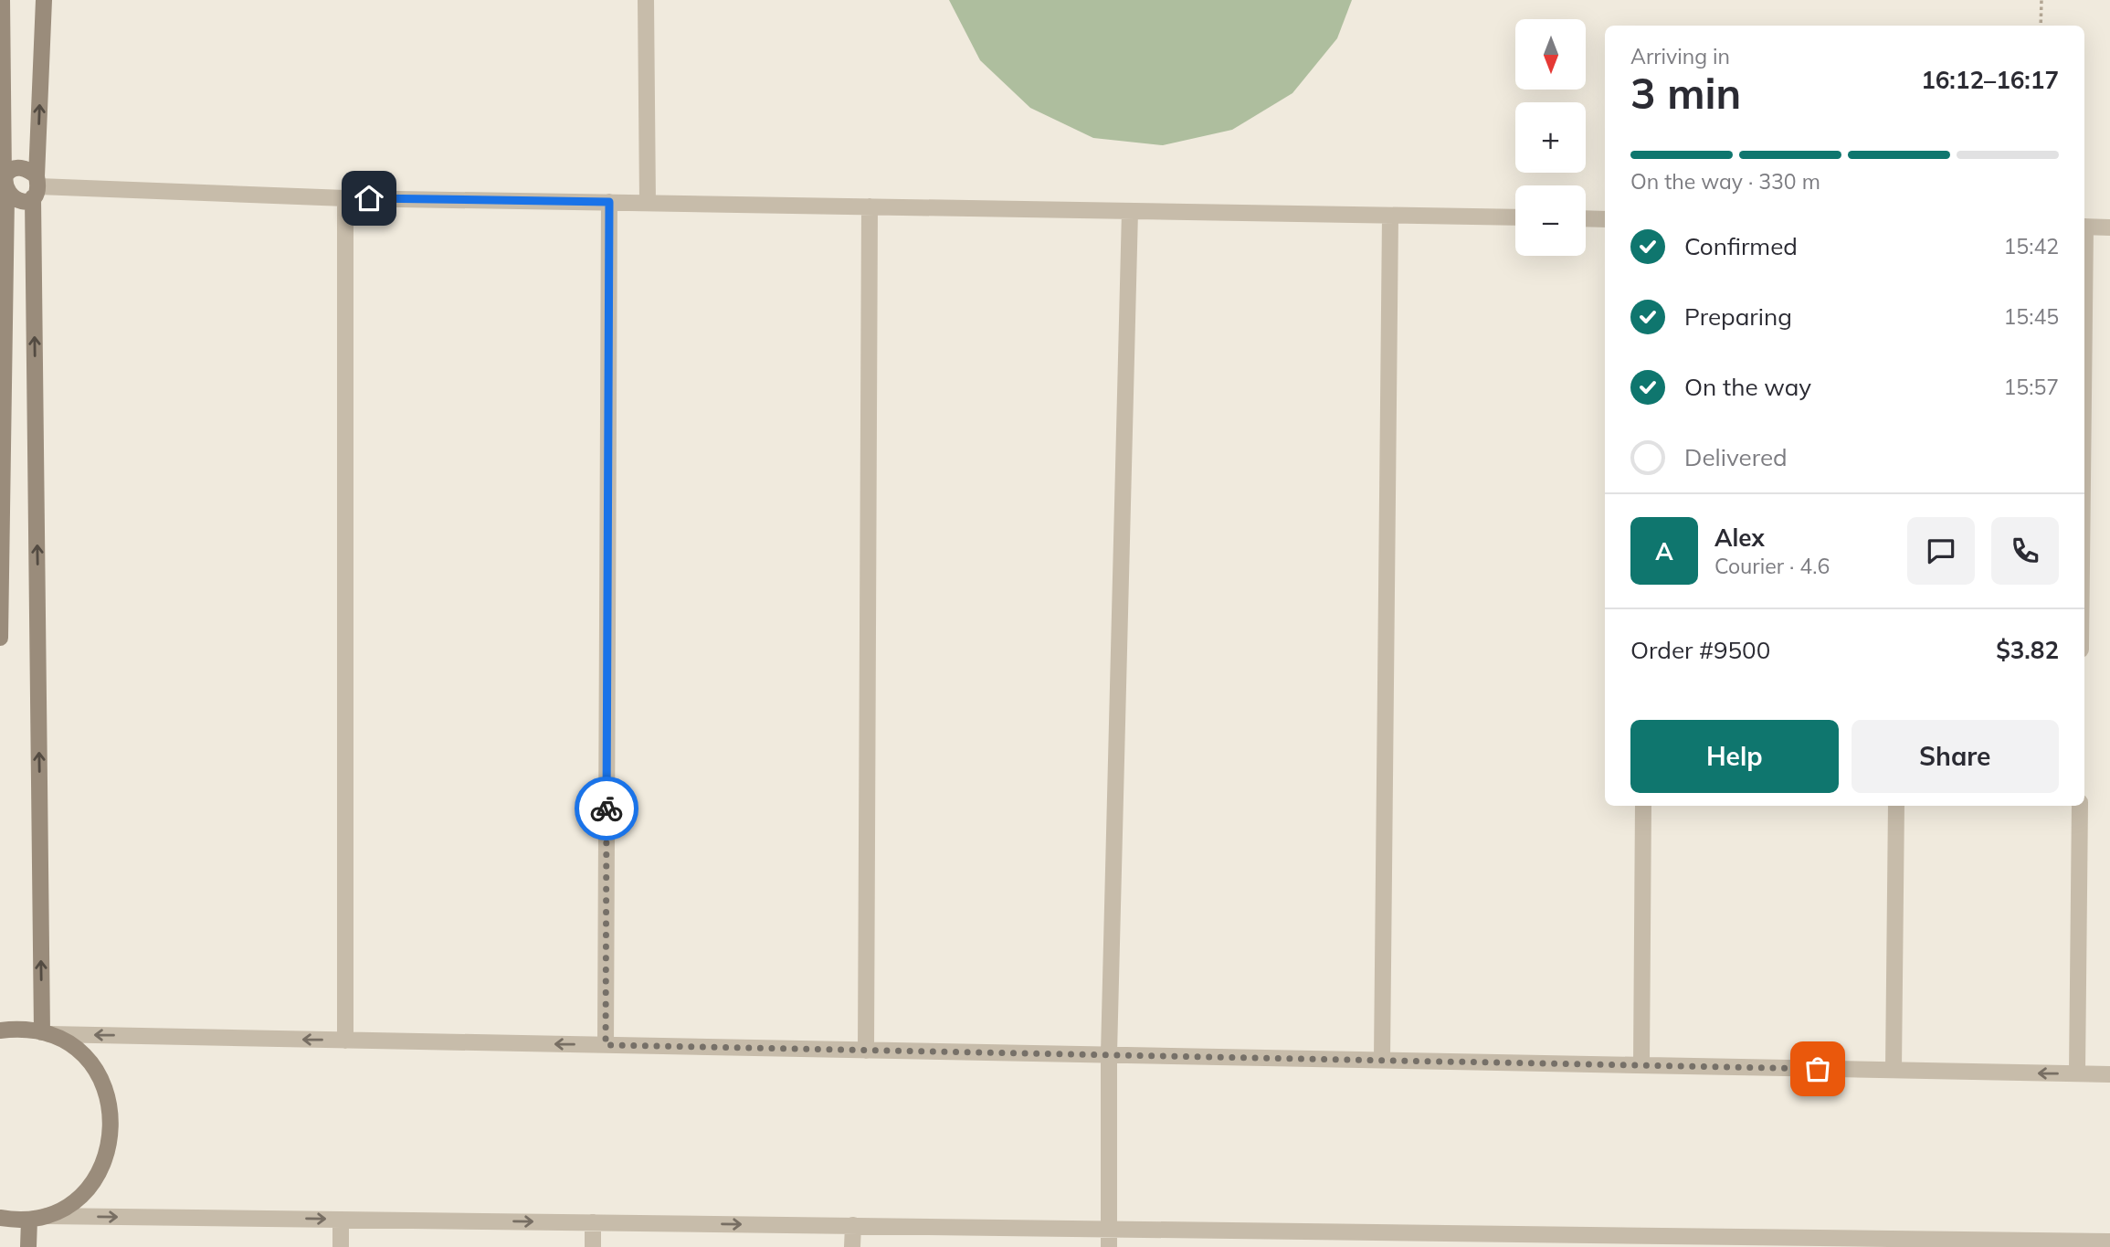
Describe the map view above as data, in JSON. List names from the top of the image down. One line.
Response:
{"north":"bottom","page":{"map_buttons":["+","−"],"heading":["3 min","Arriving in","16:12–16:17"],"panel":["Alex","Courier · 4.6","Order #9500","$3.82"],"bar":"On the way · 330 m","list":[["Confirmed","15:42"],["Preparing","15:45"],["On the way","15:57"],"Delivered"],"round":"A","buttons":["Help","Share"]}}
